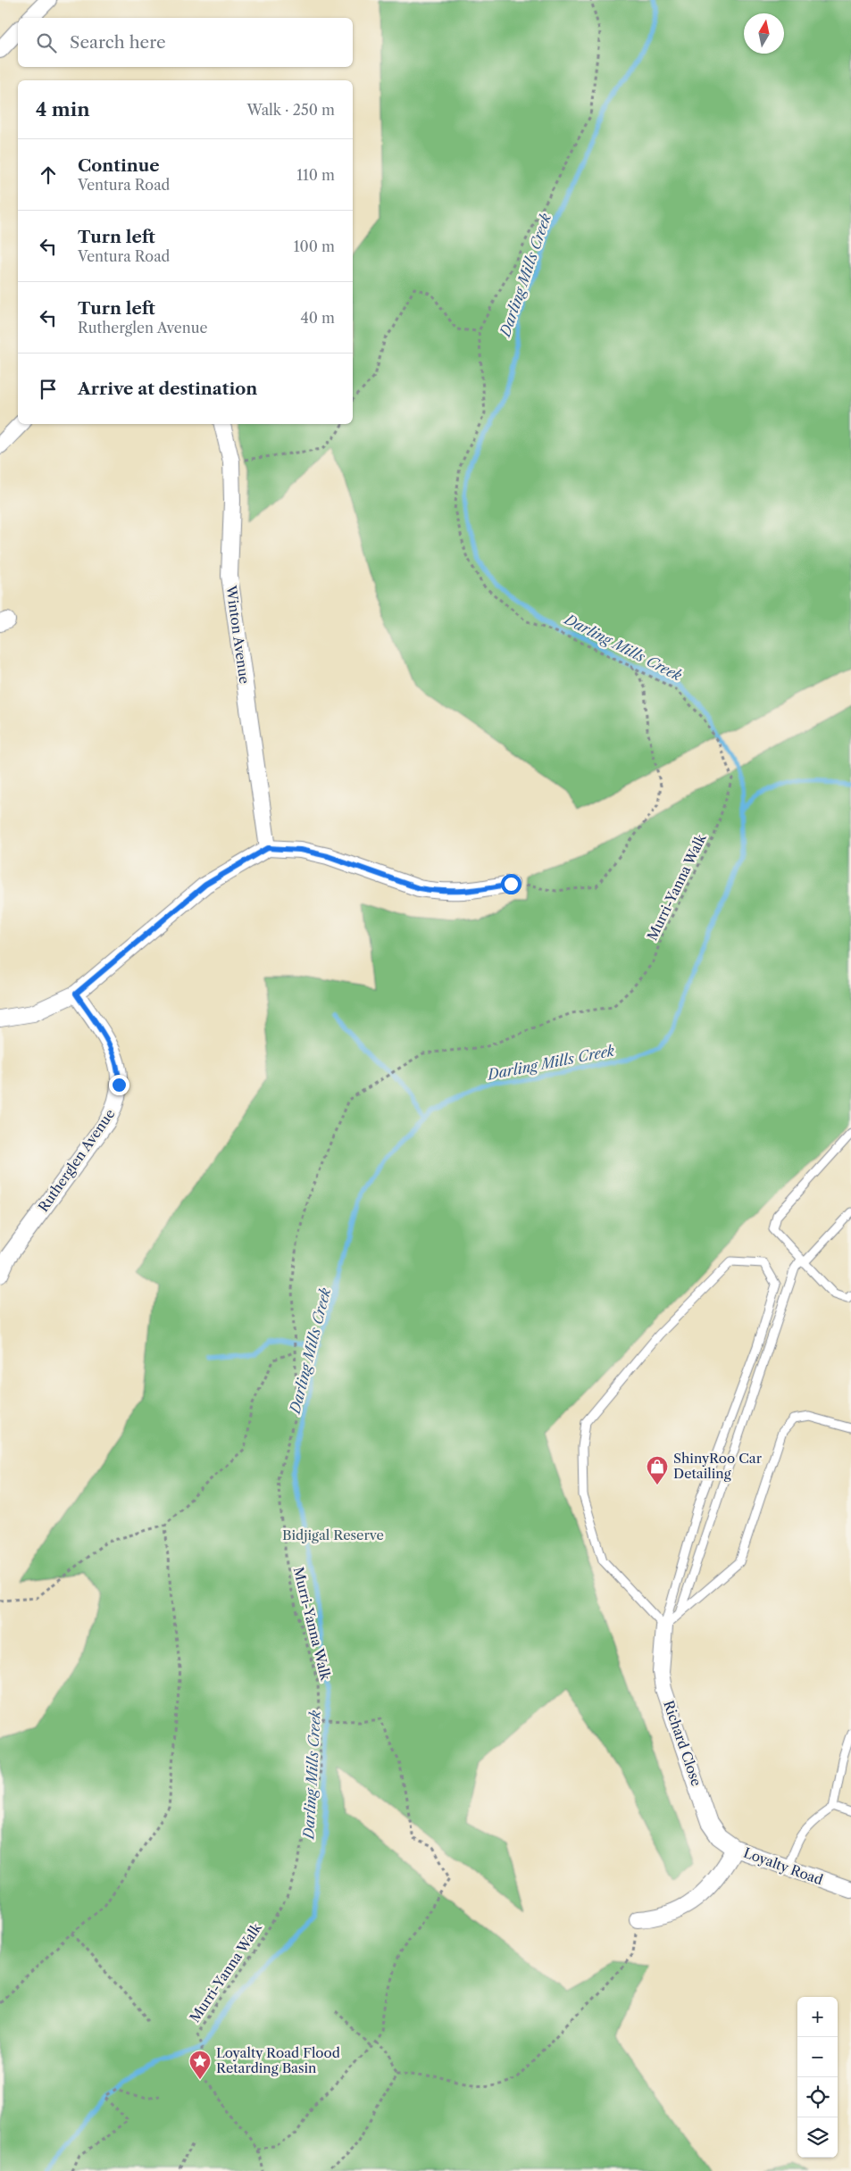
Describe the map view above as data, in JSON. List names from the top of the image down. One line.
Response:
{"streets":{"street":["Winton Avenue","Rutherglen Avenue","Richard Close","Loyalty Road"],"path":["Murri-Yanna Walk"]},"crossings":[["Richard Close","Loyalty Road"]],"water":["Darling Mills Creek"],"parks":["Bidjigal Reserve"],"places":{"shop":["ShinyRoo Car Detailing"],"place":["Loyalty Road Flood Retarding Basin"]},"north":"top","page":{"search":"Search here","heading":["4 min","Walk · 250 m"],"list":[["Continue","Ventura Road","110 m"],["Turn left","Ventura Road","100 m"],["Turn left","Rutherglen Avenue","40 m"],"Arrive at destination"],"map_buttons":["+","−"]}}
